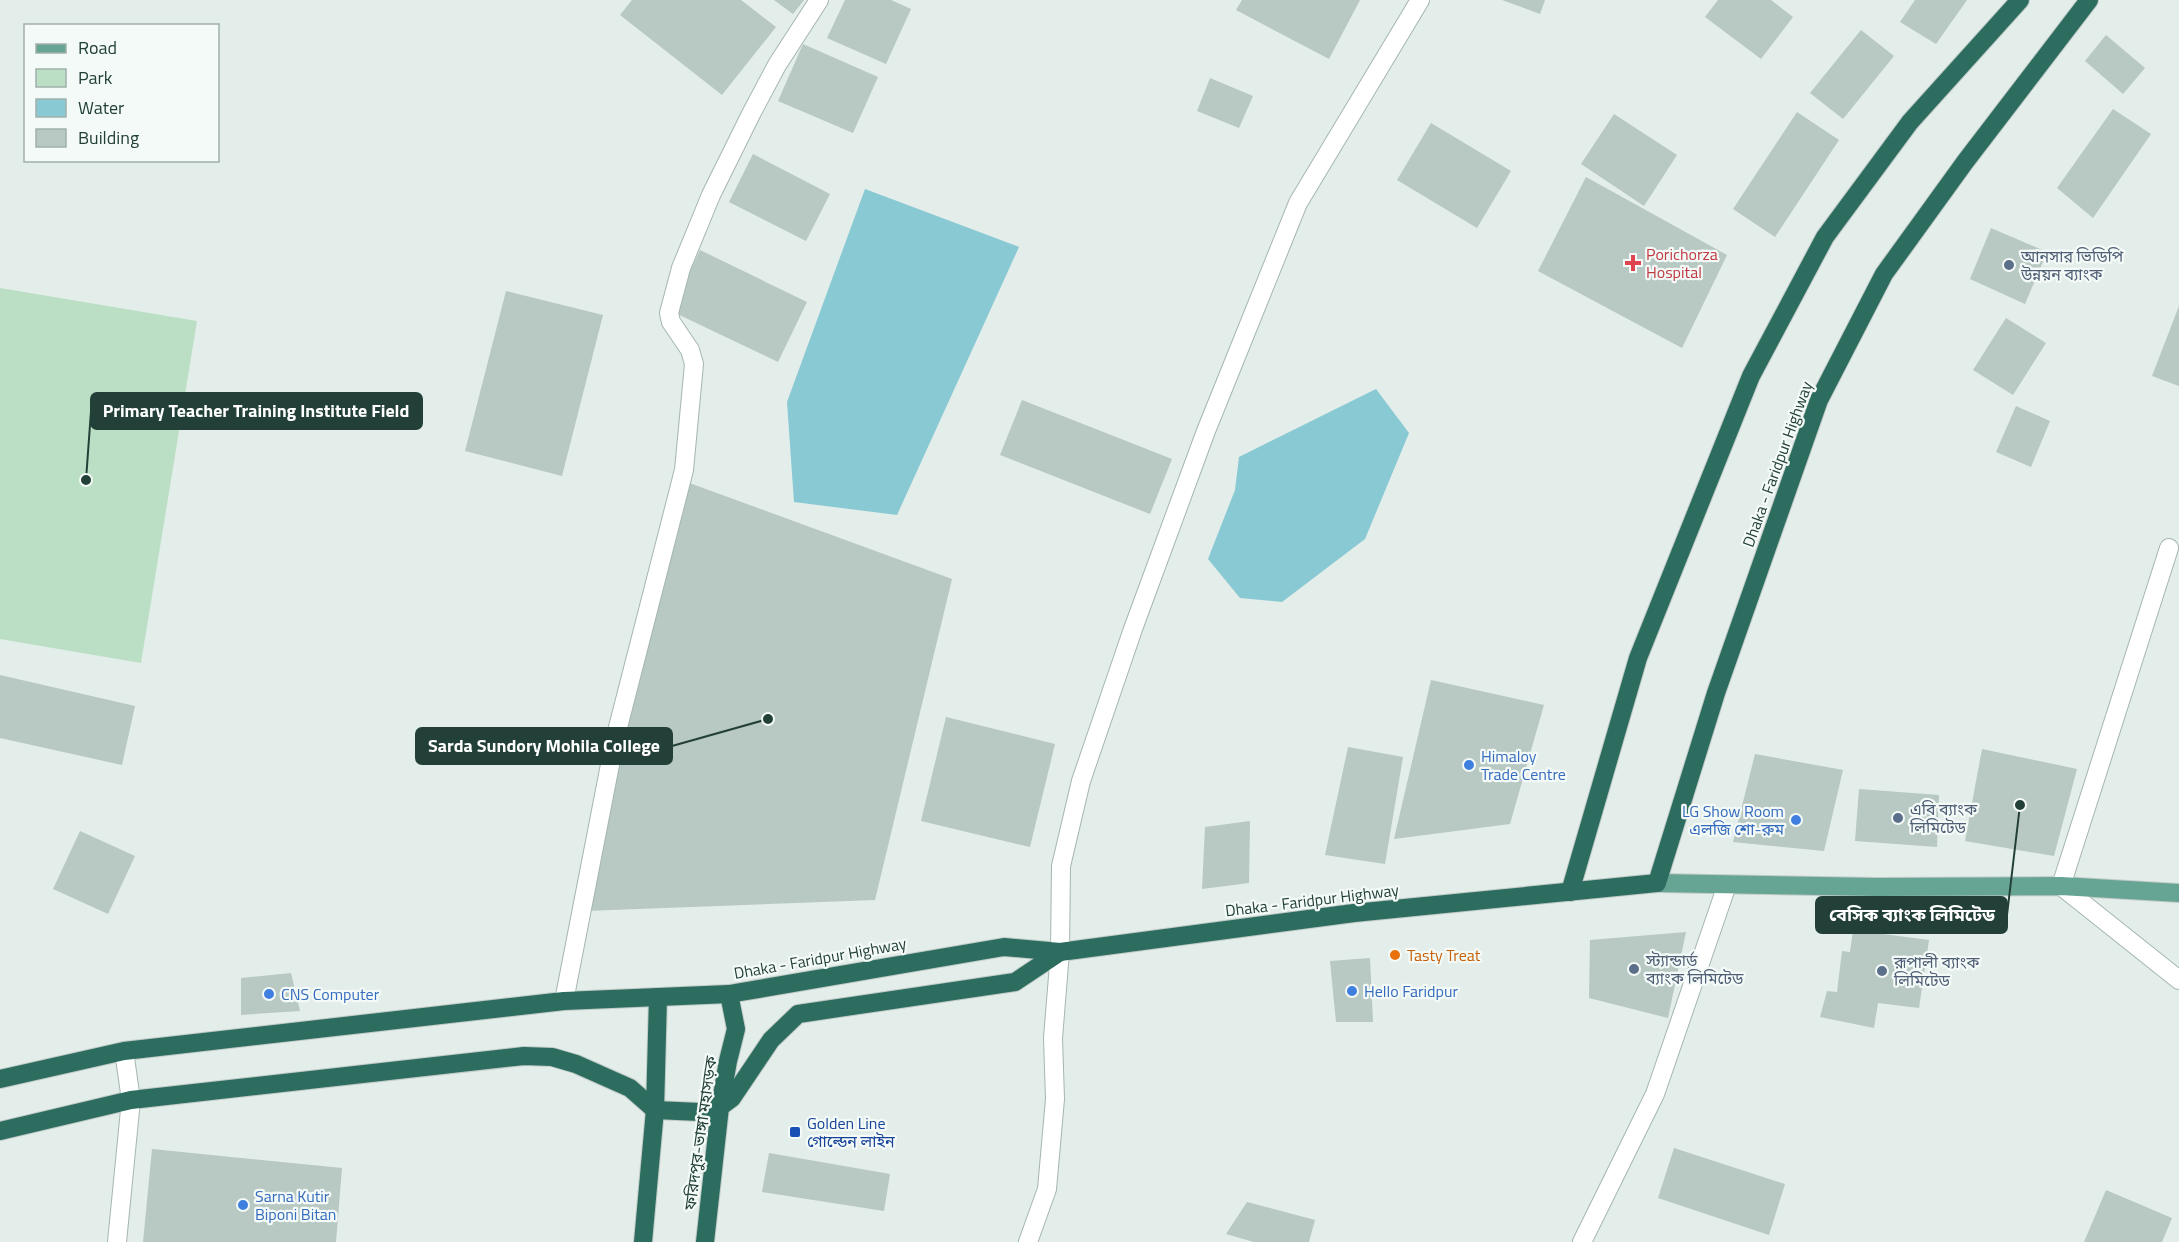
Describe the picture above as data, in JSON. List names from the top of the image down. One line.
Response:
{"streets":{"highway":["Dhaka - Faridpur Highway","ফরিদপুর-ভাঙ্গা মহাসড়ক"]},"crossings":[["Dhaka - Faridpur Highway","ফরিদপুর-ভাঙ্গা মহাসড়ক"]],"places":{"health":["Porichorza Hospital"],"other":["আনসার ভিডিপি উন্নয়ন ব্যাংক","Primary Teacher Training Institute Field","Sarda Sundory Mohila College","Himaloy Trade Centre","বেসিক ব্যাংক লিমিটেড","এবি ব্যাংক লিমিটেড","LG Show Room এলজি শো-রুম","Tasty Treat","স্ট্যান্ডার্ড ব্যাংক লিমিটেড","রূপালী ব্যাংক লিমিটেড","Hello Faridpur","CNS Computer","Sarna Kutir Biponi Bitan"],"transit":["Golden Line গোল্ডেন লাইন"]},"legend":["Road","Park","Water","Building"]}
